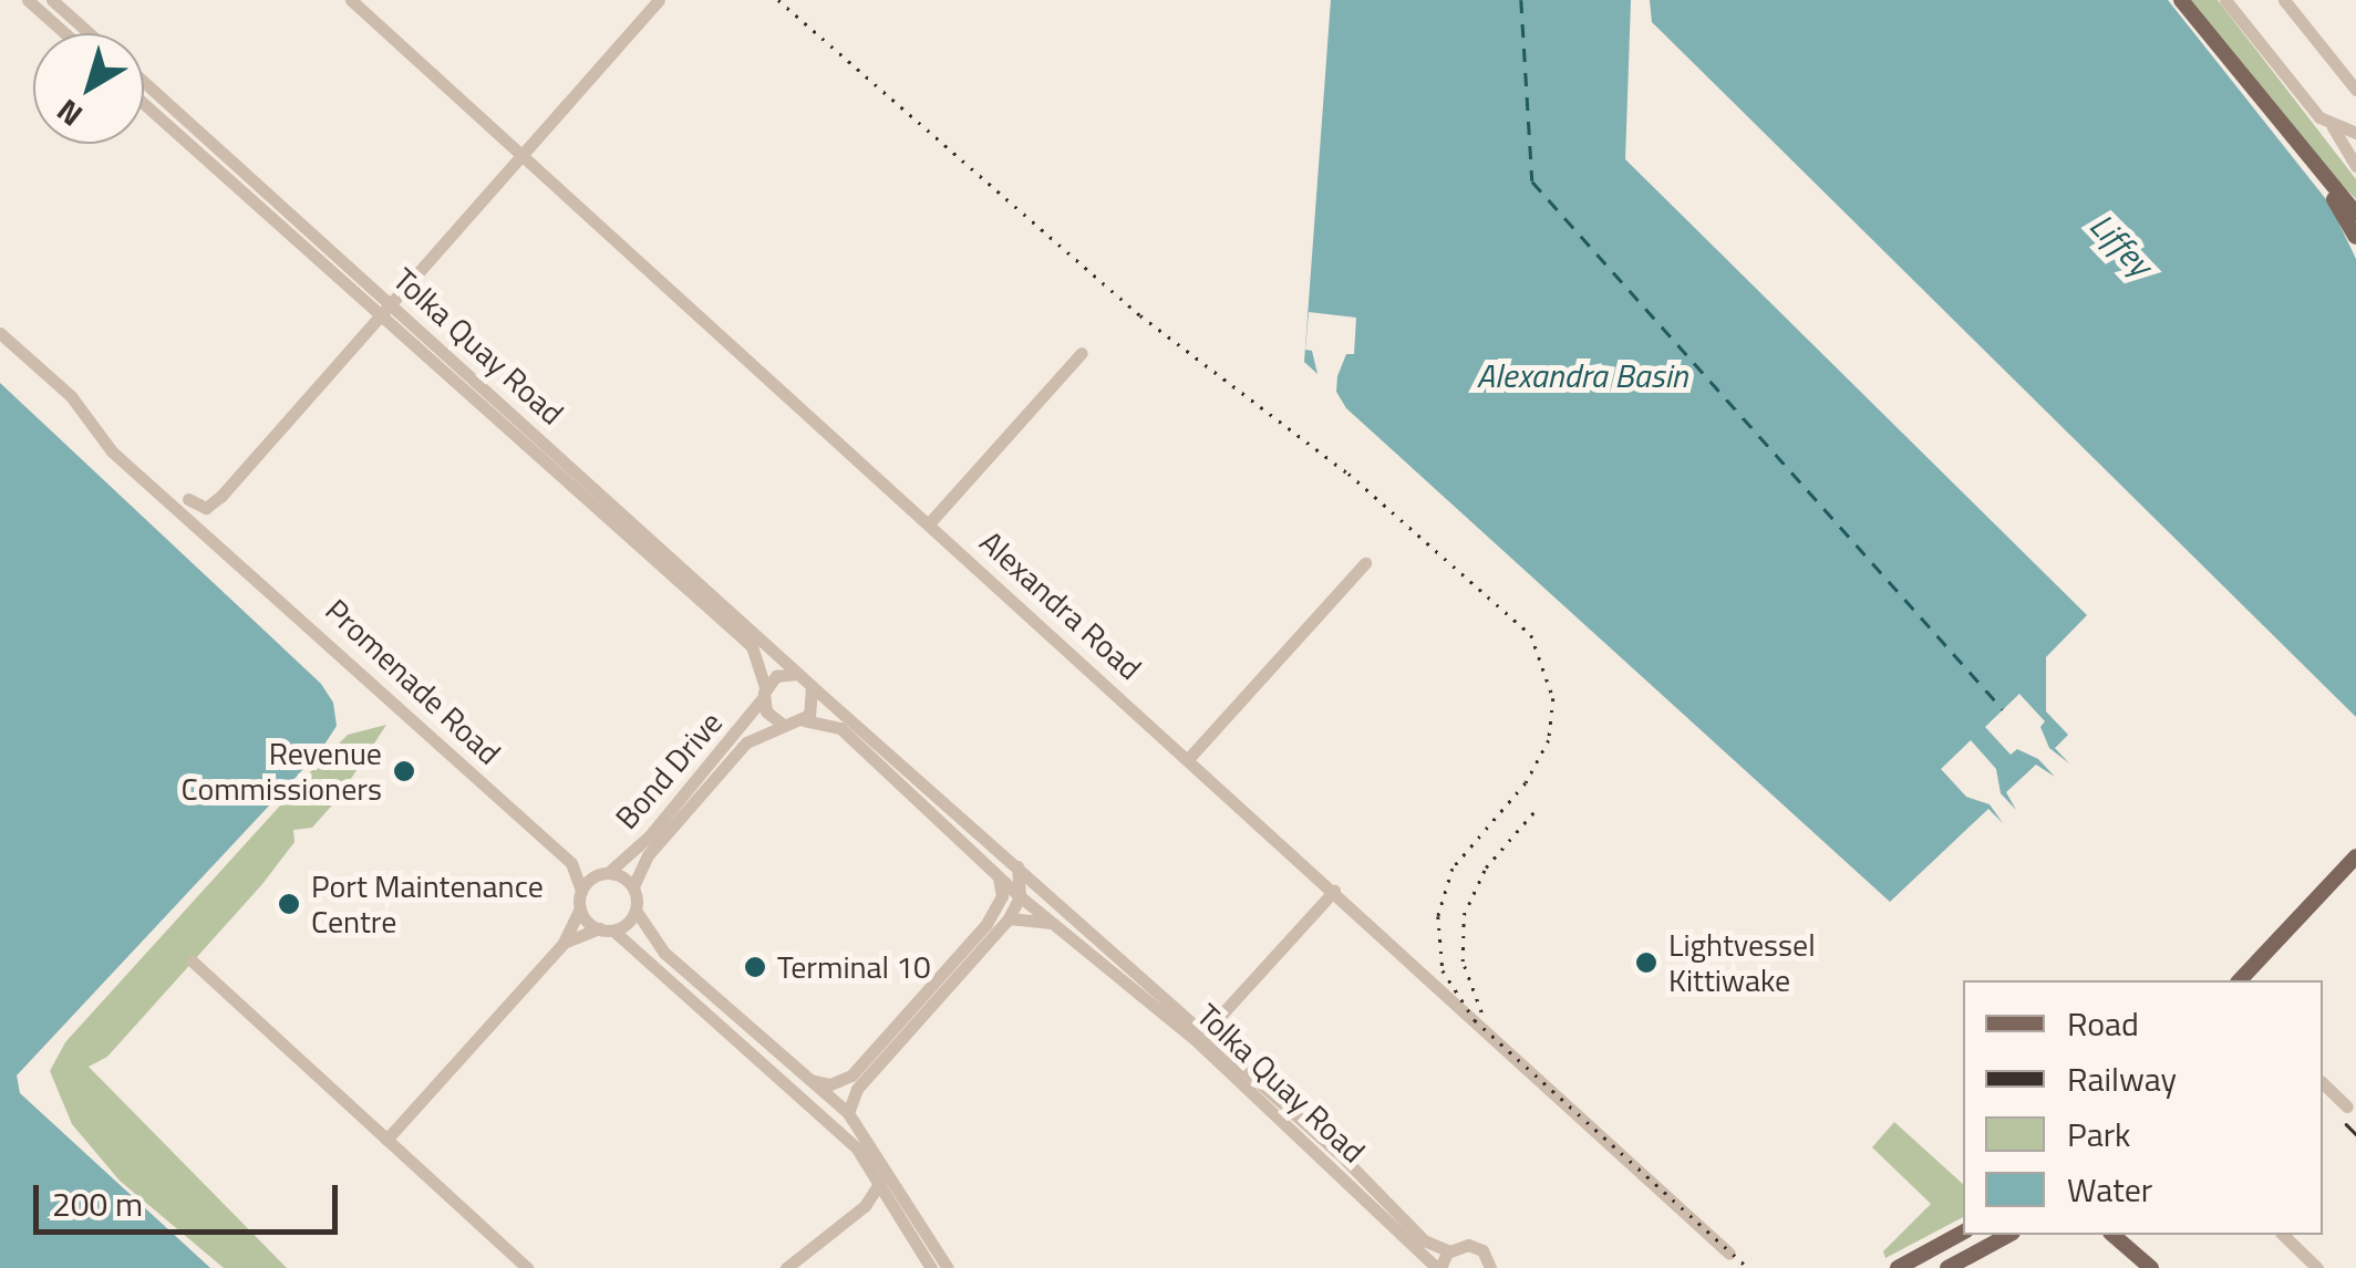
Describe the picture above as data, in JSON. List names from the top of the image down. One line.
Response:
{"streets":{"street":["Tolka Quay Road","Alexandra Road","Promenade Road","Bond Drive"]},"crossings":[["Tolka Quay Road","Bond Drive"],["Promenade Road","Bond Drive"]],"water":["Liffey","Alexandra Basin"],"places":["Revenue Commissioners","Port Maintenance Centre","Lightvessel Kittiwake","Terminal 10"],"legend":["Road","Railway","Park","Water"],"scale_bar":"200 m","north":"bottom left"}
